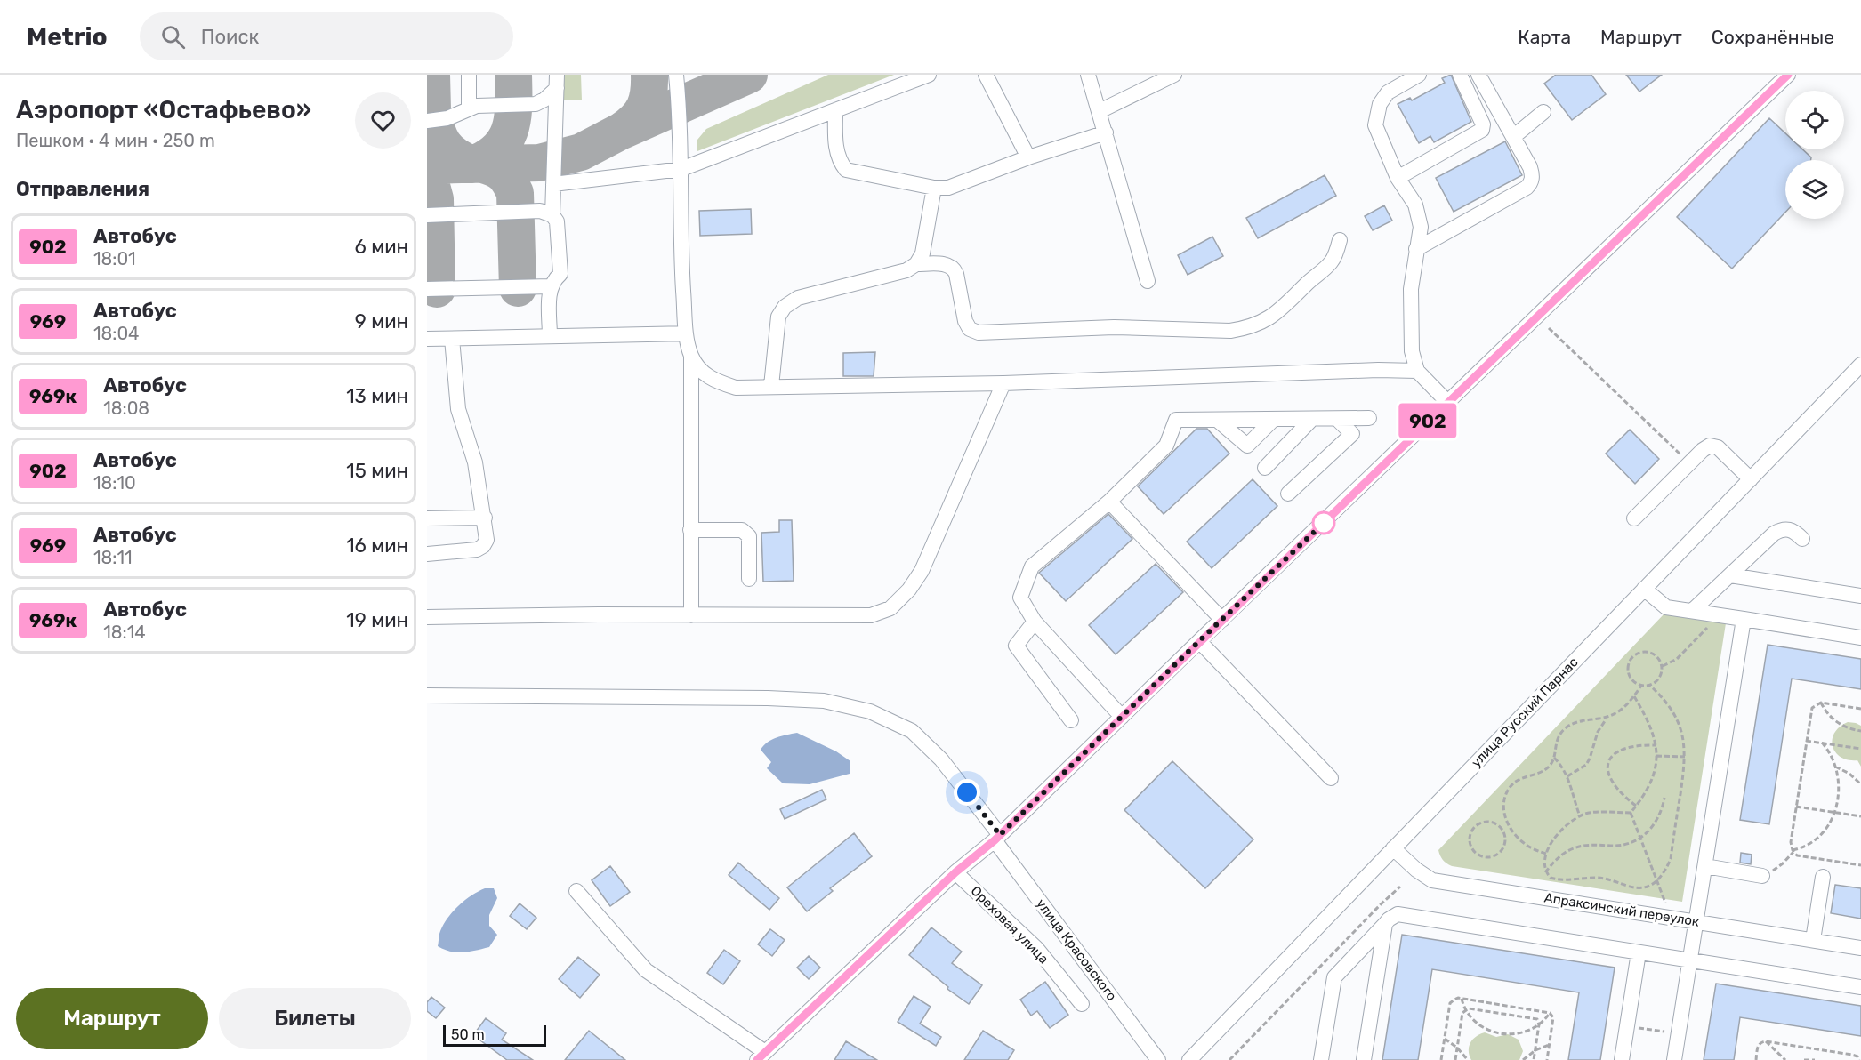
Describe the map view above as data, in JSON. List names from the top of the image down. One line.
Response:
{"streets":{"street":["улица Русский Парнас","Апраксинский переулок","Ореховая улица","улица Красовского"]},"crossings":[["улица Русский Парнас","Апраксинский переулок"]],"lines":["bus line 902"],"scale_bar":"50 m","page":{"header":"Metrio","search":"Поиск","nav":["Карта","Маршрут","Сохранённые"],"heading":[["Аэропорт «Остафьево»","Пешком · 4 мин · 250 m"],"Отправления"],"on_map":"902","list":[{"mark":"902","name":"Автобус","note":"18:01","value":"6 мин"},{"mark":"969","name":"Автобус","note":"18:04","value":"9 мин"},{"mark":"969к","name":"Автобус","note":"18:08","value":"13 мин"},{"mark":"902","name":"Автобус","note":"18:10","value":"15 мин"},{"mark":"969","name":"Автобус","note":"18:11","value":"16 мин"},{"mark":"969к","name":"Автобус","note":"18:14","value":"19 мин"}],"buttons":["Маршрут","Билеты"],"scale":"50 m"}}
